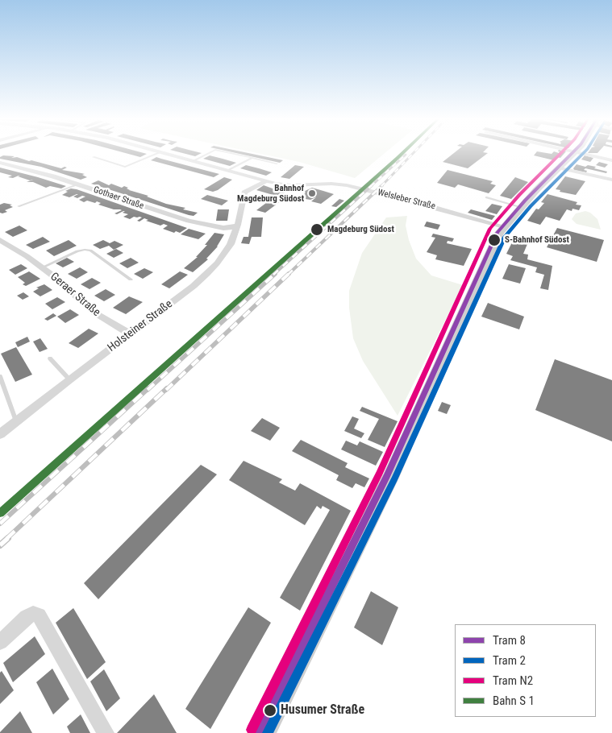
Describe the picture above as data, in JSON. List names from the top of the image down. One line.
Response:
{"streets":{"street":["Gothaer Straße","Welsleber Straße","Geraer Straße","Holsteiner Straße"]},"crossings":[["Gothaer Straße","Holsteiner Straße"],["Welsleber Straße","Holsteiner Straße"],["Geraer Straße","Holsteiner Straße"]],"places":["Bahnhof Magdeburg Südost","Magdeburg Südost","S-Bahnhof Südost","Husumer Straße"],"lines":["tram line 8","tram line 2","tram line N2"],"legend":["Tram 8","Tram 2","Tram N2","Bahn S 1"]}
